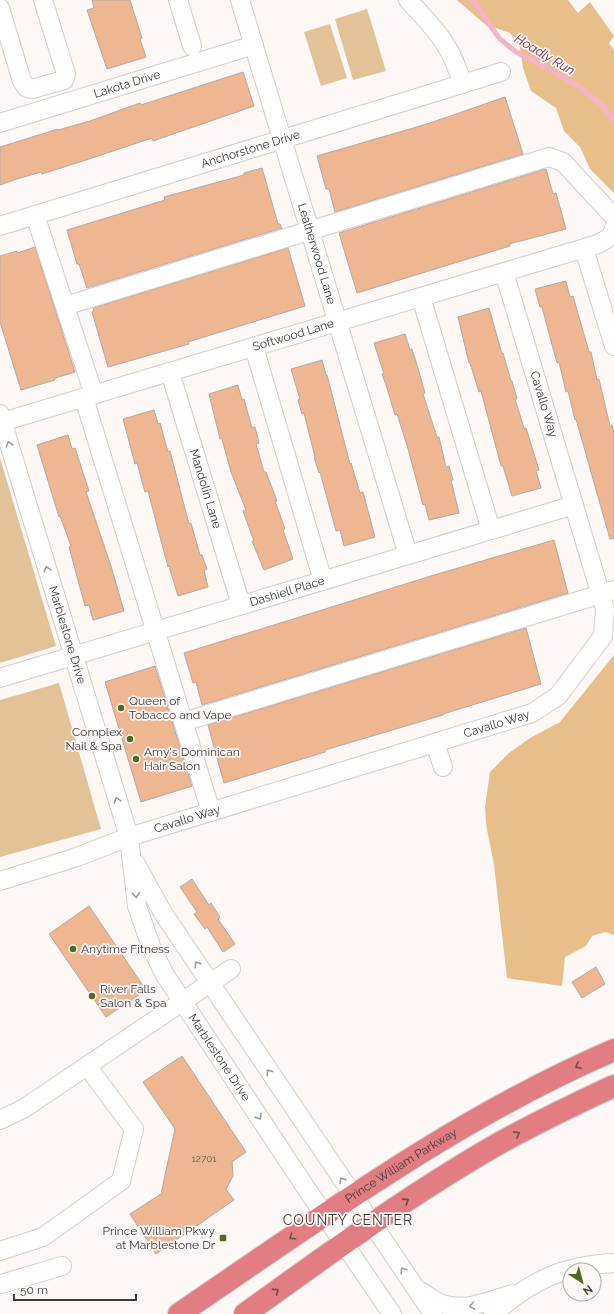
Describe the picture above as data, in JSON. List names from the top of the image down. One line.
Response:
{"streets":{"highway":["Prince William Parkway"],"street":["Lakota Drive","Anchorstone Drive","Leatherwood Lane","Softwood Lane","Cavallo Way","Mandolin Lane","Dashiell Place","Marblestone Drive"]},"crossings":[["Lakota Drive","Leatherwood Lane"],["Anchorstone Drive","Leatherwood Lane"],["Leatherwood Lane","Softwood Lane"],["Leatherwood Lane","Dashiell Place"],["Softwood Lane","Cavallo Way"],["Softwood Lane","Mandolin Lane"],["Softwood Lane","Marblestone Drive"],["Cavallo Way","Dashiell Place"],["Cavallo Way","Marblestone Drive"],["Mandolin Lane","Dashiell Place"],["Dashiell Place","Marblestone Drive"],["Marblestone Drive","Prince William Parkway"]],"districts":["COUNTY CENTER"],"water":["Hoadly Run"],"places":{"other":["Queen of Tobacco and Vape","Complex Nail & Spa","Amy's Dominican Hair Salon","Anytime Fitness","River Falls Salon & Spa"],"transit":["Prince William Pkwy at Marblestone Dr"]},"house_numbers":["12701"],"scale_bar":"50 m","north":"bottom right"}
